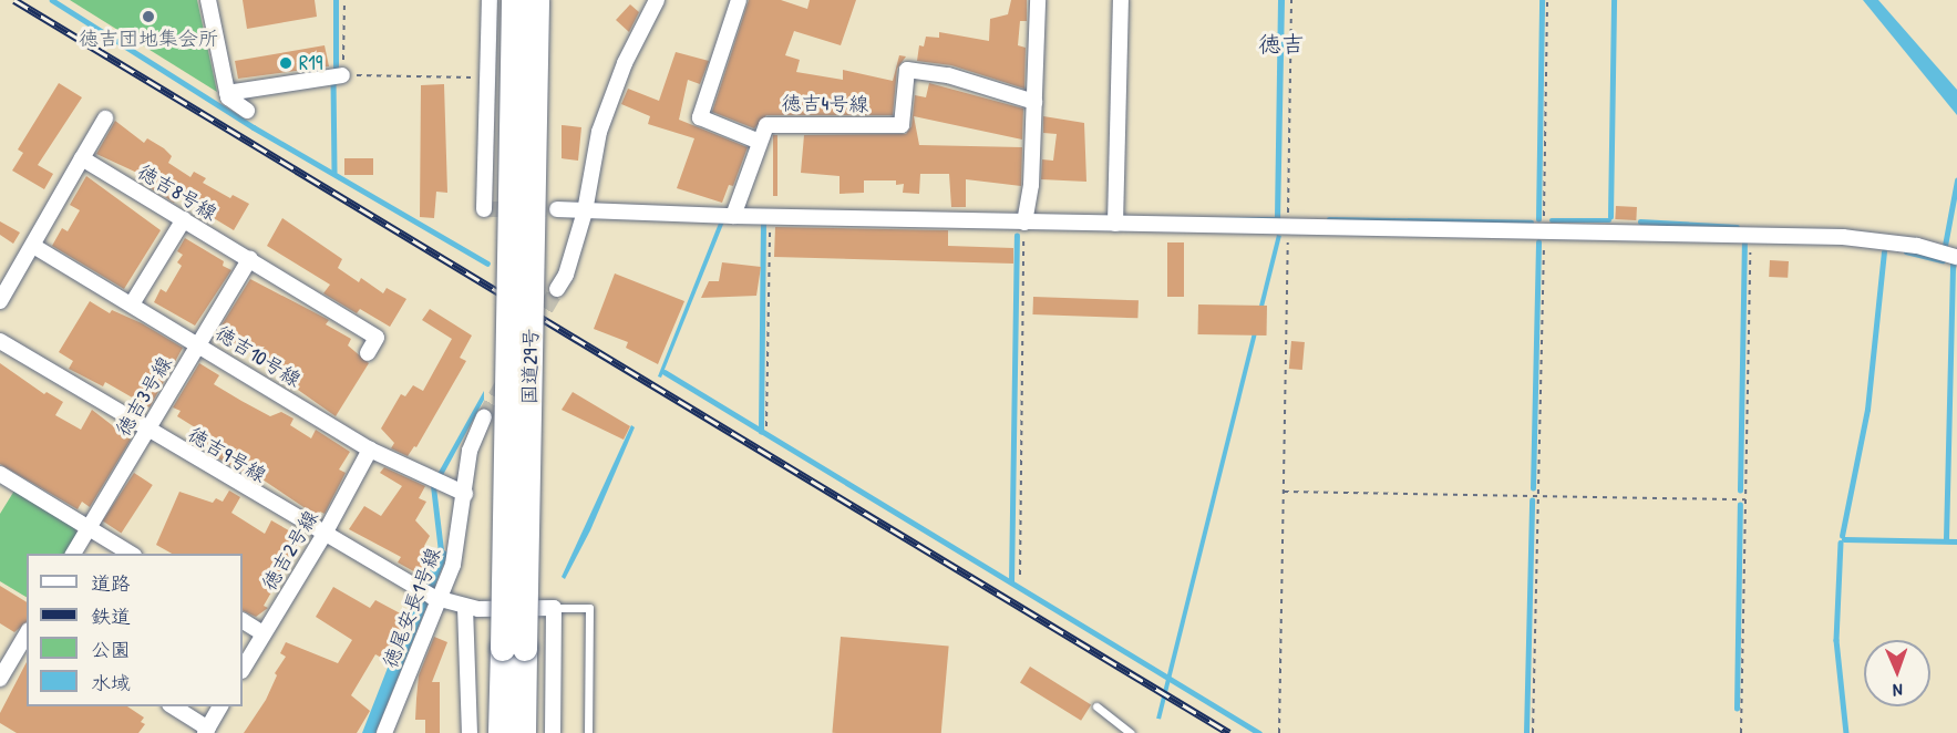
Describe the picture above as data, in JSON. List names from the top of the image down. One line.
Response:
{"streets":{"highway":["国道29号"],"street":["徳吉4号線","徳吉8号線","徳吉10号線","徳吉3号線","徳吉9号線","徳吉2号線","徳尾安長1号線"]},"crossings":[["徳吉8号線","徳吉3号線"],["徳吉10号線","徳吉3号線"],["徳吉10号線","徳吉2号線"],["徳吉10号線","徳尾安長1号線"],["徳吉3号線","徳吉9号線"],["徳吉9号線","徳吉2号線"],["徳吉9号線","徳尾安長1号線"]],"districts":["徳吉"],"places":["徳吉団地集会所","R19"],"legend":["道路","鉄道","公園","水域"],"north":"bottom"}
